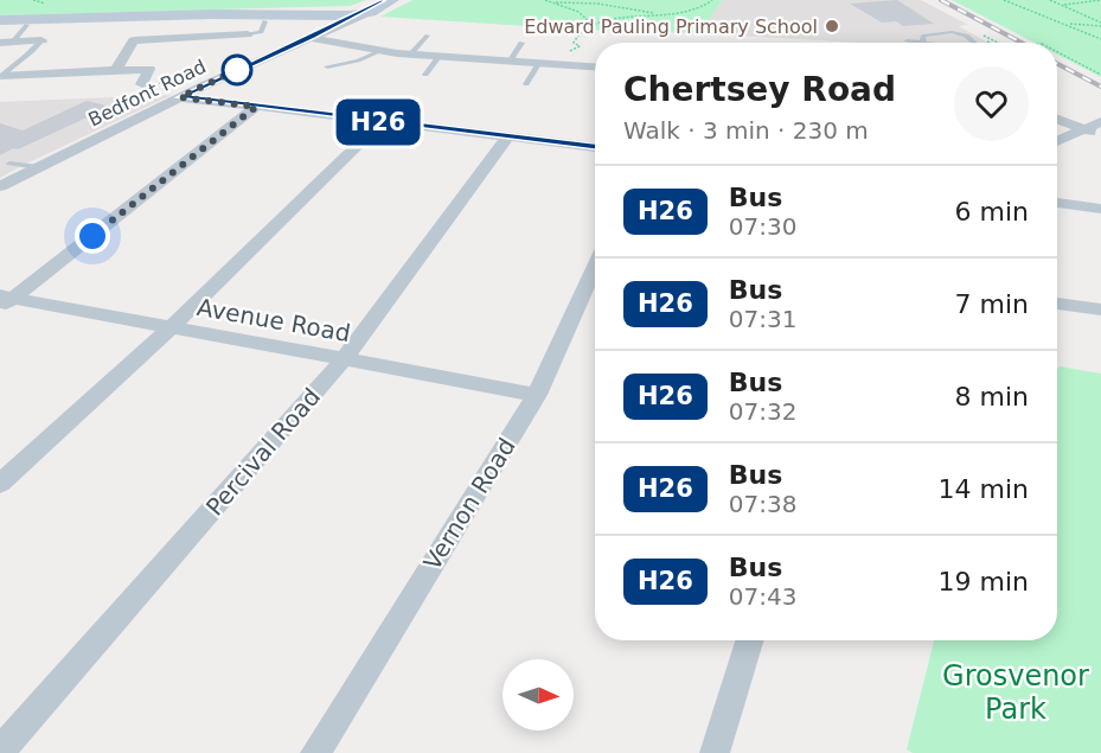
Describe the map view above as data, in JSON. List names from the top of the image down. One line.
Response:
{"streets":{"street":["Bedfont Road","Avenue Road","Percival Road","Vernon Road"]},"crossings":[["Avenue Road","Percival Road"],["Avenue Road","Vernon Road"]],"parks":["Grosvenor Park"],"places":["Edward Pauling Primary School"],"lines":["bus line H26"],"north":"right","page":{"on_map":"H26","heading":["Chertsey Road","Walk · 3 min · 230 m"],"list":[{"mark":"H26","name":"Bus","note":"07:30","value":"6 min"},{"mark":"H26","name":"Bus","note":"07:31","value":"7 min"},{"mark":"H26","name":"Bus","note":"07:32","value":"8 min"},{"mark":"H26","name":"Bus","note":"07:38","value":"14 min"},{"mark":"H26","name":"Bus","note":"07:43","value":"19 min"}]}}
